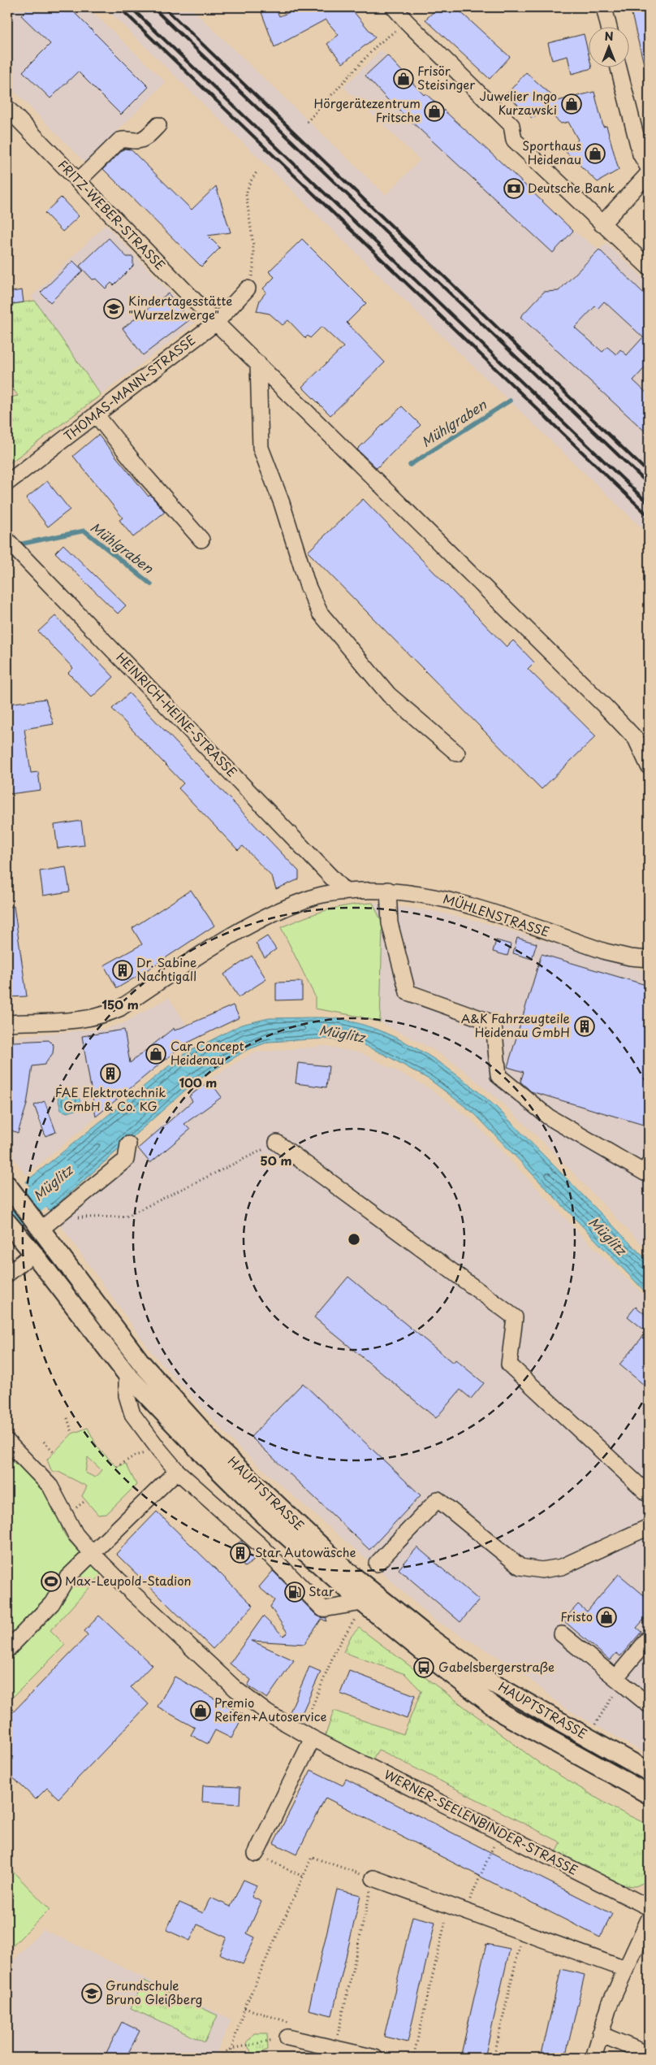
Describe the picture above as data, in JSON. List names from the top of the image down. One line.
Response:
{"streets":{"main road":["HAUPTSTRASSE"],"street":["FRITZ-WEBER-STRASSE","THOMAS-MANN-STRASSE","HEINRICH-HEINE-STRASSE","MÜHLENSTRASSE","WERNER-SEELENBINDER-STRASSE"]},"crossings":[["FRITZ-WEBER-STRASSE","THOMAS-MANN-STRASSE"],["HEINRICH-HEINE-STRASSE","MÜHLENSTRASSE"]],"water":["Mühlgraben","Müglitz"],"places":{"shop":["Frisör Steisinger","Juwelier Ingo Kurzawski","Hörgerätezentrum Fritsche","Sporthaus Heidenau","Car Concept Heidenau","Fristo","Premio Reifen+Autoservice"],"bank":["Deutsche Bank"],"school or university":["Kindertagesstätte \"Wurzelzwerge\"","Grundschule Bruno Gleißberg"],"building":["Dr. Sabine Nachtigall","A&K Fahrzeugteile Heidenau GmbH","FAE Elektrotechnik GmbH & Co. KG","Star Autowäsche"],"sports":["Max-Leupold-Stadion"],"fuel station":["Star"],"bus stop":["Gabelsbergerstraße"]},"north":"top","rings":["150 m","100 m","50 m"]}
